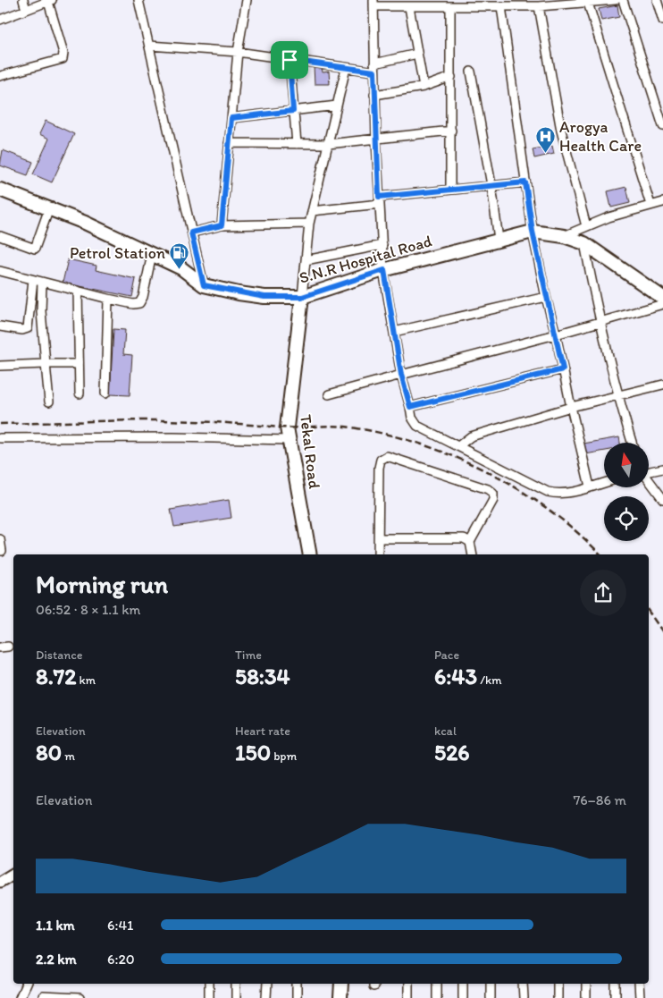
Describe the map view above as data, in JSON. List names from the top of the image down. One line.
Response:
{"streets":{"main road":["S.N.R Hospital Road","Tekal Road"]},"crossings":[["S.N.R Hospital Road","Tekal Road"]],"places":{"hospital":["Arogya Health Care"],"fuel station":["Petrol Station"]},"north":"top","page":{"heading":["Morning run","06:52 · 8 × 1.1 km"],"stats":[["Distance","8.72 km"],["Time","58:34"],["Pace","6:43 /km"],["Elevation","80 m"],["Heart rate","150 bpm"],["kcal","526"]],"chart":["Elevation","76–86 m"],"list":[{"name":"1.1 km","note":"6:41"},{"name":"2.2 km","note":"6:20"}]}}
